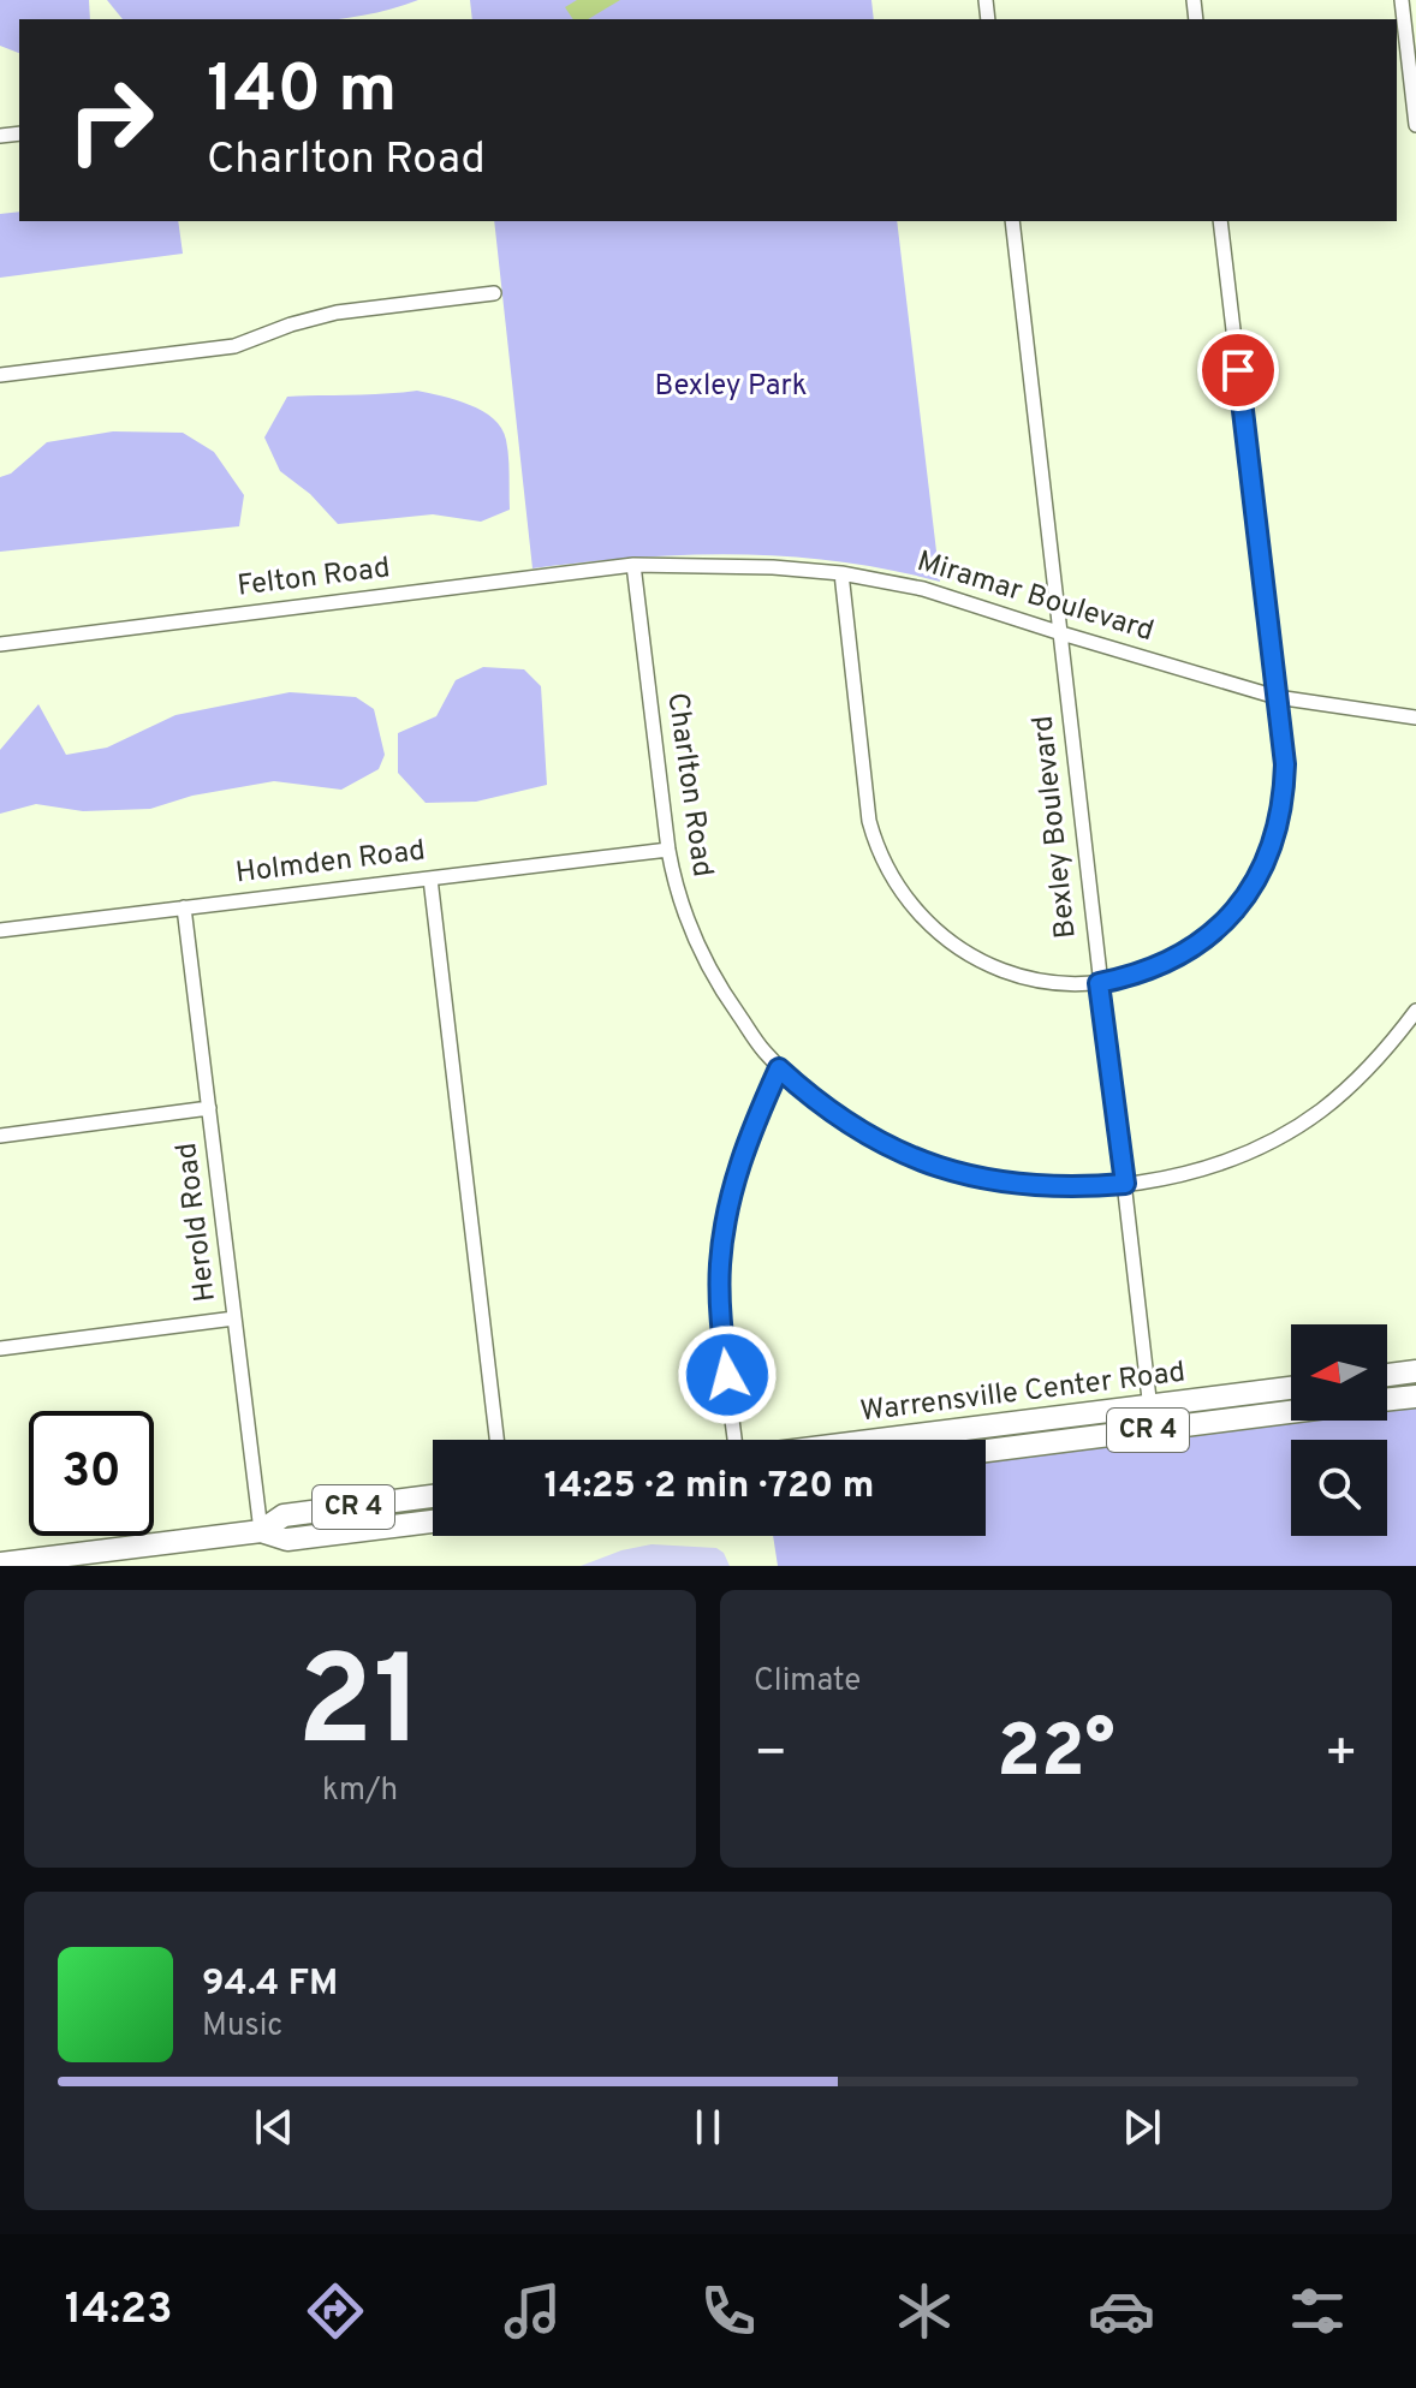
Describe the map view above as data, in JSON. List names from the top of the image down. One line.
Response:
{"streets":{"main road":["Warrensville Center Road","CR 4"],"street":["Felton Road","Miramar Boulevard","Charlton Road","Bexley Boulevard","Holmden Road","Herold Road"]},"crossings":[["Felton Road","Miramar Boulevard"],["Felton Road","Charlton Road"],["Miramar Boulevard","Charlton Road"],["Miramar Boulevard","Bexley Boulevard"],["Charlton Road","Bexley Boulevard"],["Charlton Road","Holmden Road"],["Bexley Boulevard","Warrensville Center Road"],["Holmden Road","Herold Road"],["Herold Road","CR 4"]],"parks":["Bexley Park"],"north":"left","page":{"turn":["140 m","Charlton Road"],"limit":"30","trip":"14:25 · 2 min · 720 m","tile":[["21","km/h"],"Climate"],"heat":["−","22°","+"],"song":["94.4 FM","Music"],"tabs":"14:23"}}
